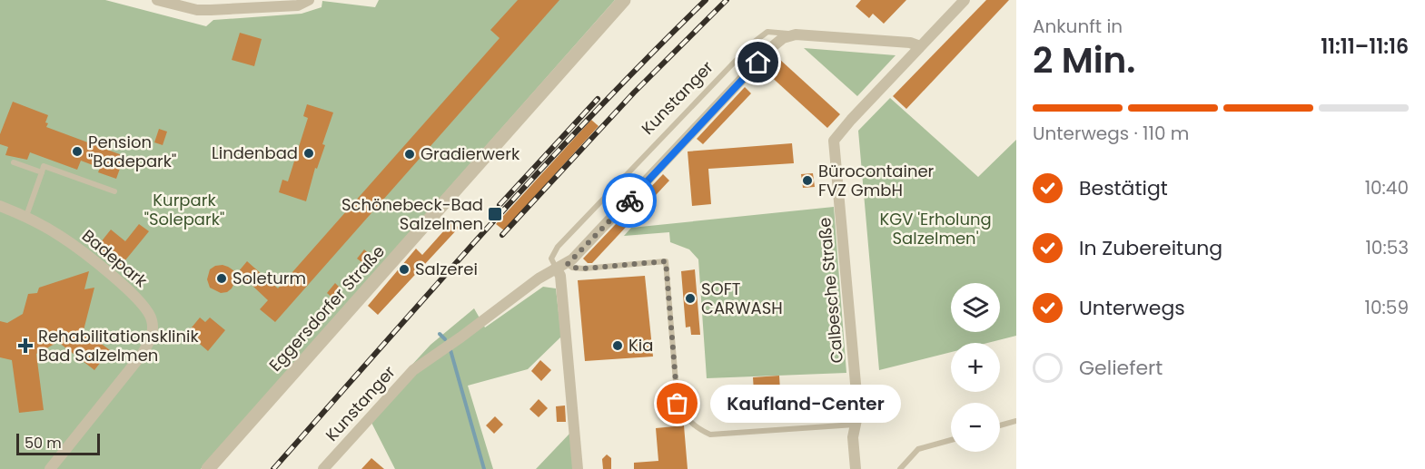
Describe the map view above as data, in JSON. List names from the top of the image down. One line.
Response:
{"streets":{"street":["Kunstanger","Badepark","Calbesche Straße","Eggersdorfer Straße"]},"parks":["Kurpark \"Solepark\"","KGV 'Erholung Salzelmen'"],"places":{"other":["Pension \"Badepark\"","Lindenbad","Gradierwerk","Bürocontainer FVZ GmbH","Salzerei","Soleturm","SOFT CARWASH","Kia","Kaufland-Center"],"transit":["Schönebeck-Bad Salzelmen"],"health":["Rehabilitationsklinik Bad Salzelmen"]},"scale_bar":"50 m","page":{"heading":["2 Min.","Ankunft in","11:11–11:16"],"bar":"Unterwegs · 110 m","list":[["Bestätigt","10:40"],["In Zubereitung","10:53"],["Unterwegs","10:59"],"Geliefert"],"map_buttons":["+","−"],"bubble":"Kaufland-Center","scale":"50 m"}}
